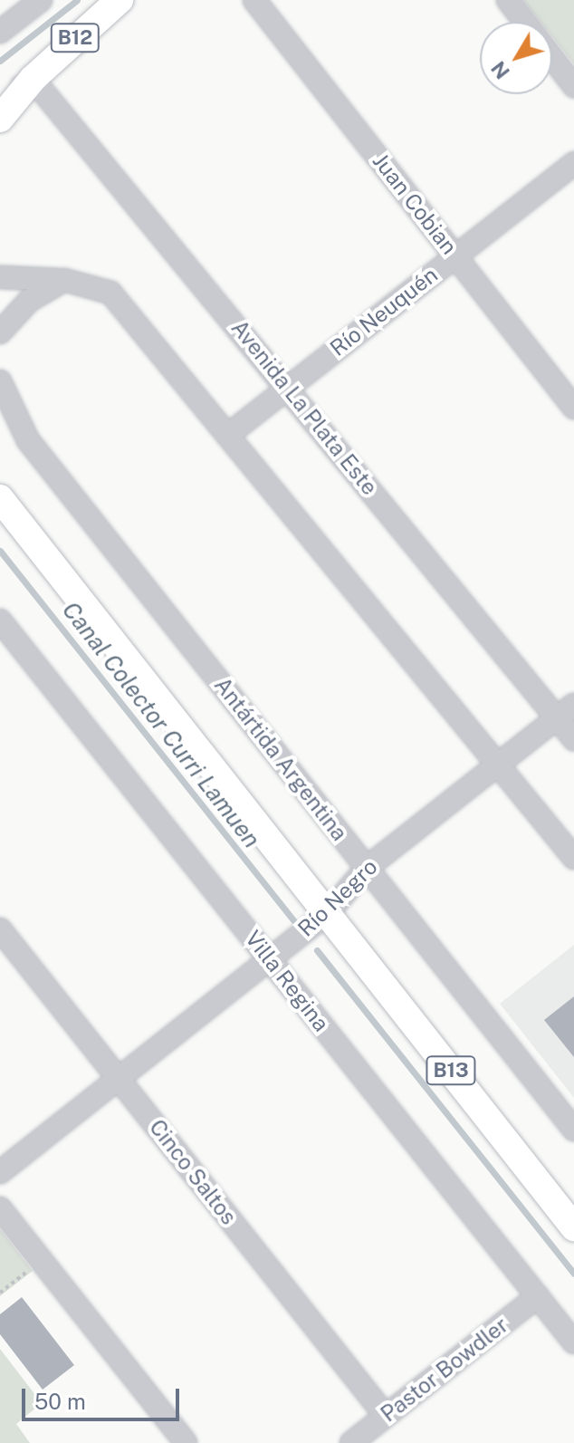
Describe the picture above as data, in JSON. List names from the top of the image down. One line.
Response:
{"streets":{"main road":["B12","B13"],"street":["Juan Cobian","Río Neuquén","Avenida La Plata Este","Antártida Argentina","Río Negro","Villa Regina","Cinco Saltos","Pastor Bowdler"]},"crossings":[["B12","Avenida La Plata Este"],["Juan Cobian","Río Neuquén"],["Río Neuquén","Avenida La Plata Este"],["Avenida La Plata Este","Río Negro"],["Antártida Argentina","Río Negro"],["Río Negro","Villa Regina"],["Río Negro","B13"],["Río Negro","Cinco Saltos"],["Villa Regina","Pastor Bowdler"],["Cinco Saltos","Pastor Bowdler"]],"water":["Canal Colector Curri Lamuen"],"scale_bar":"50 m","north":"bottom left"}
